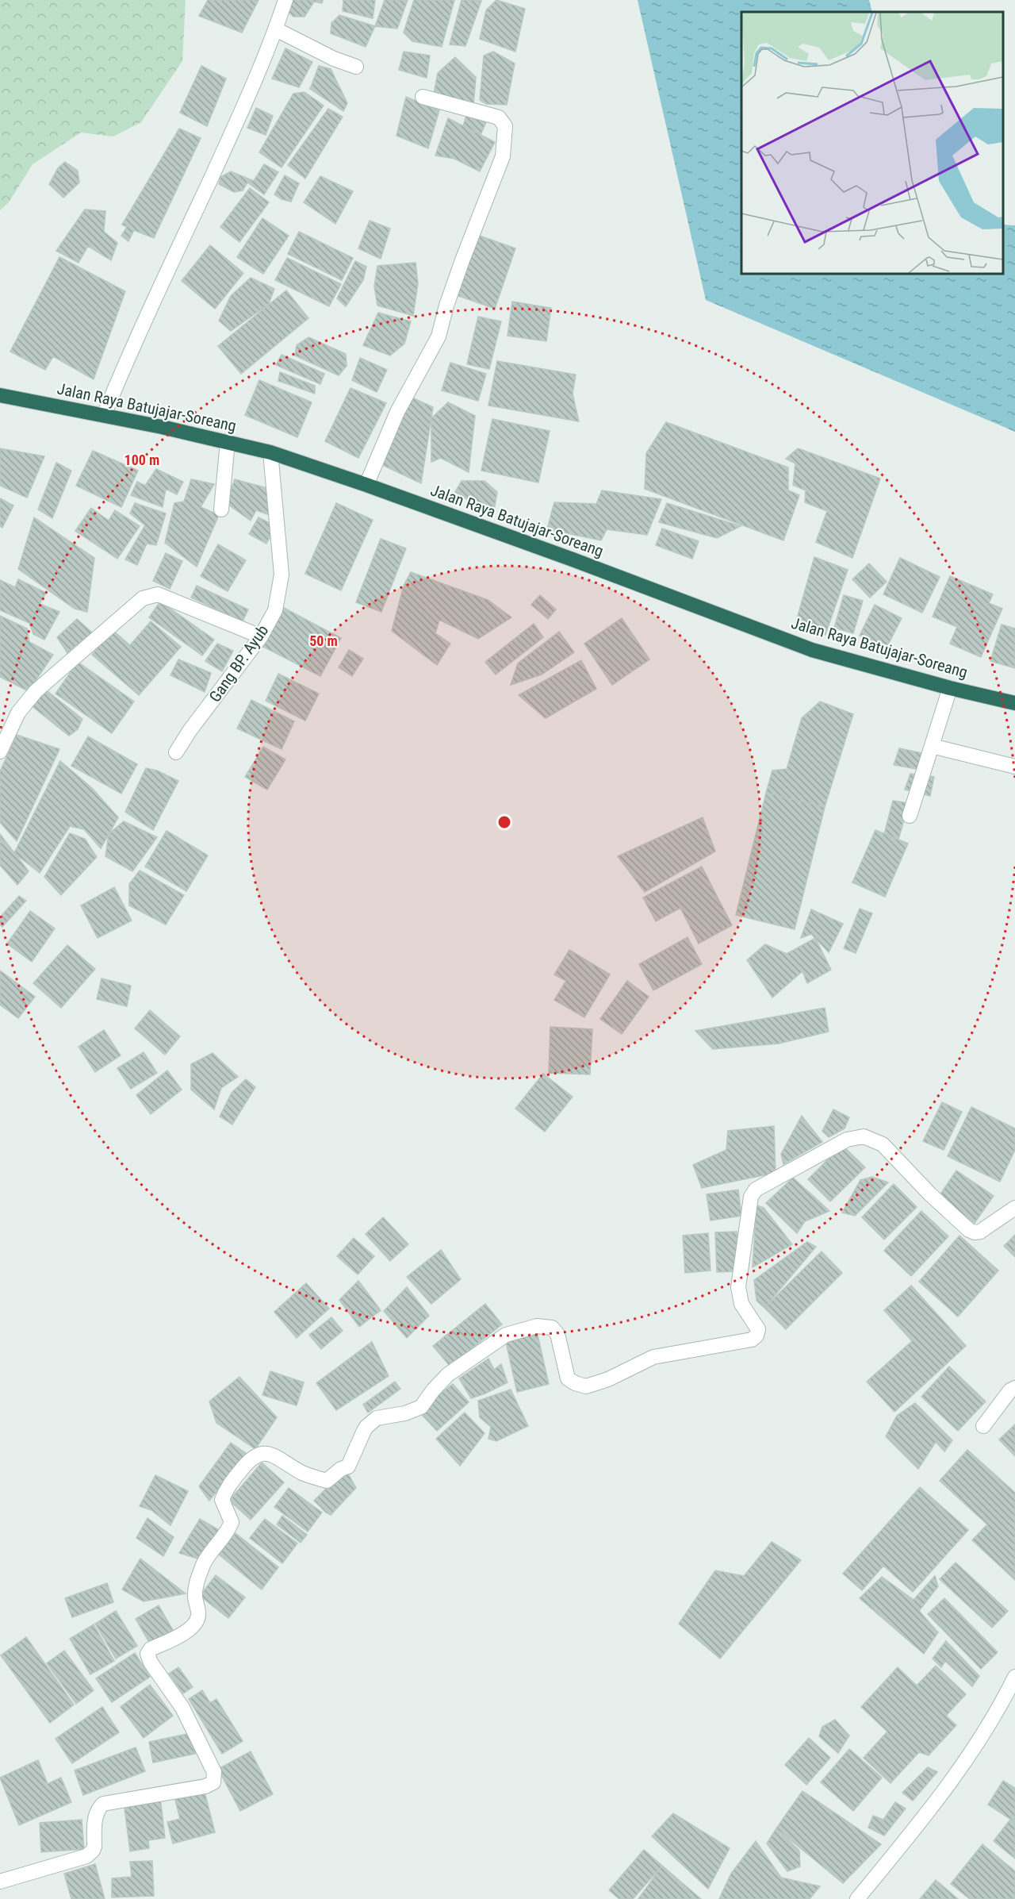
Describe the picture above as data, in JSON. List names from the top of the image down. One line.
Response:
{"streets":{"highway":["Jalan Raya Batujajar-Soreang"],"street":["Gang BP. Ayub"]},"crossings":[["Jalan Raya Batujajar-Soreang","Gang BP. Ayub"]],"rings":["100 m","50 m"]}
